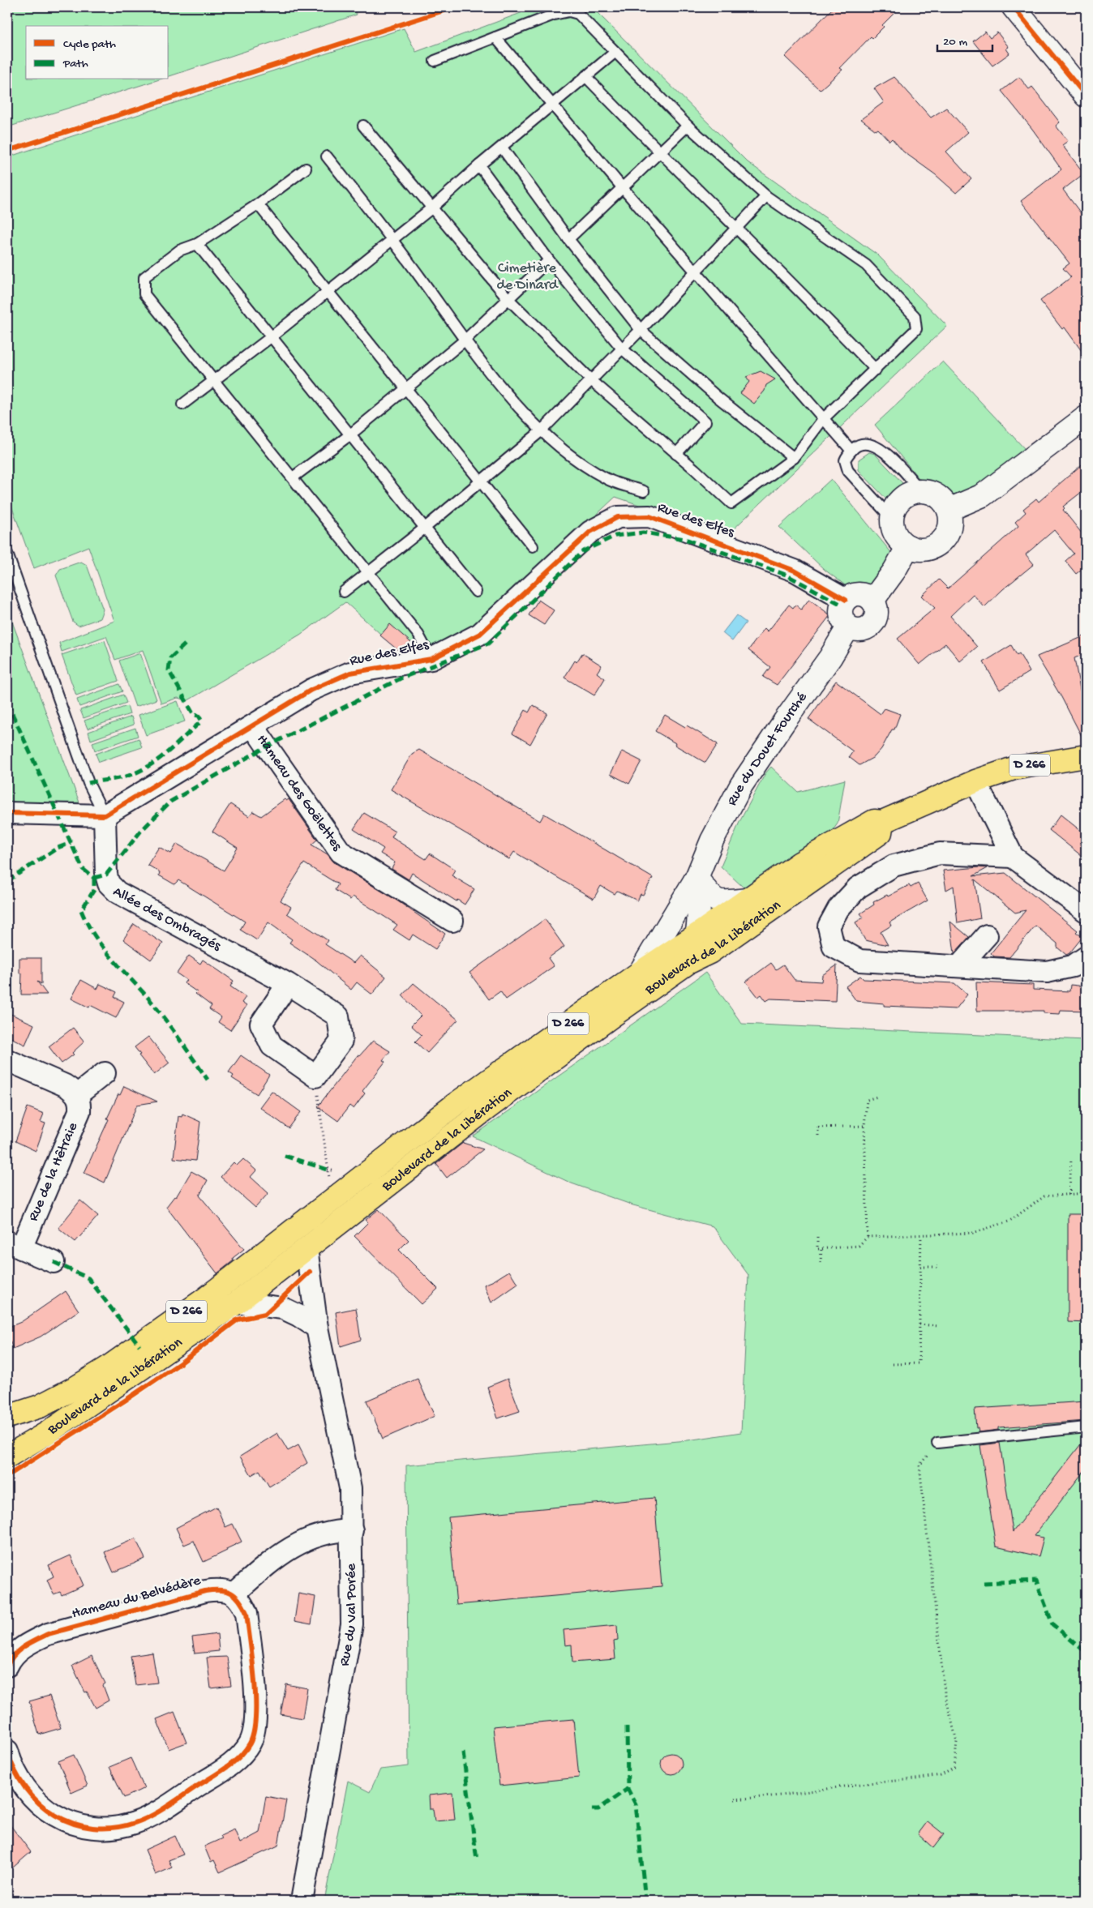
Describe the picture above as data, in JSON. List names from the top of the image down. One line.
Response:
{"streets":{"main road":["Rue du Douet Fourché","D 266","Boulevard de la Libération"],"street":["Rue des Elfes","Hameau des Goëlettes","Allée des Ombragés","Rue de la Hêtraie","Hameau du Belvédère","Rue du Val Porée"]},"crossings":[["Rue des Elfes","Rue du Douet Fourché"],["Rue des Elfes","Hameau des Goëlettes"],["Rue des Elfes","Allée des Ombragés"],["Rue du Douet Fourché","Boulevard de la Libération"],["Boulevard de la Libération","Rue du Val Porée"]],"parks":["Cimetière de Dinard"],"legend":["Cycle path","Path"],"scale_bar":"20 m"}
